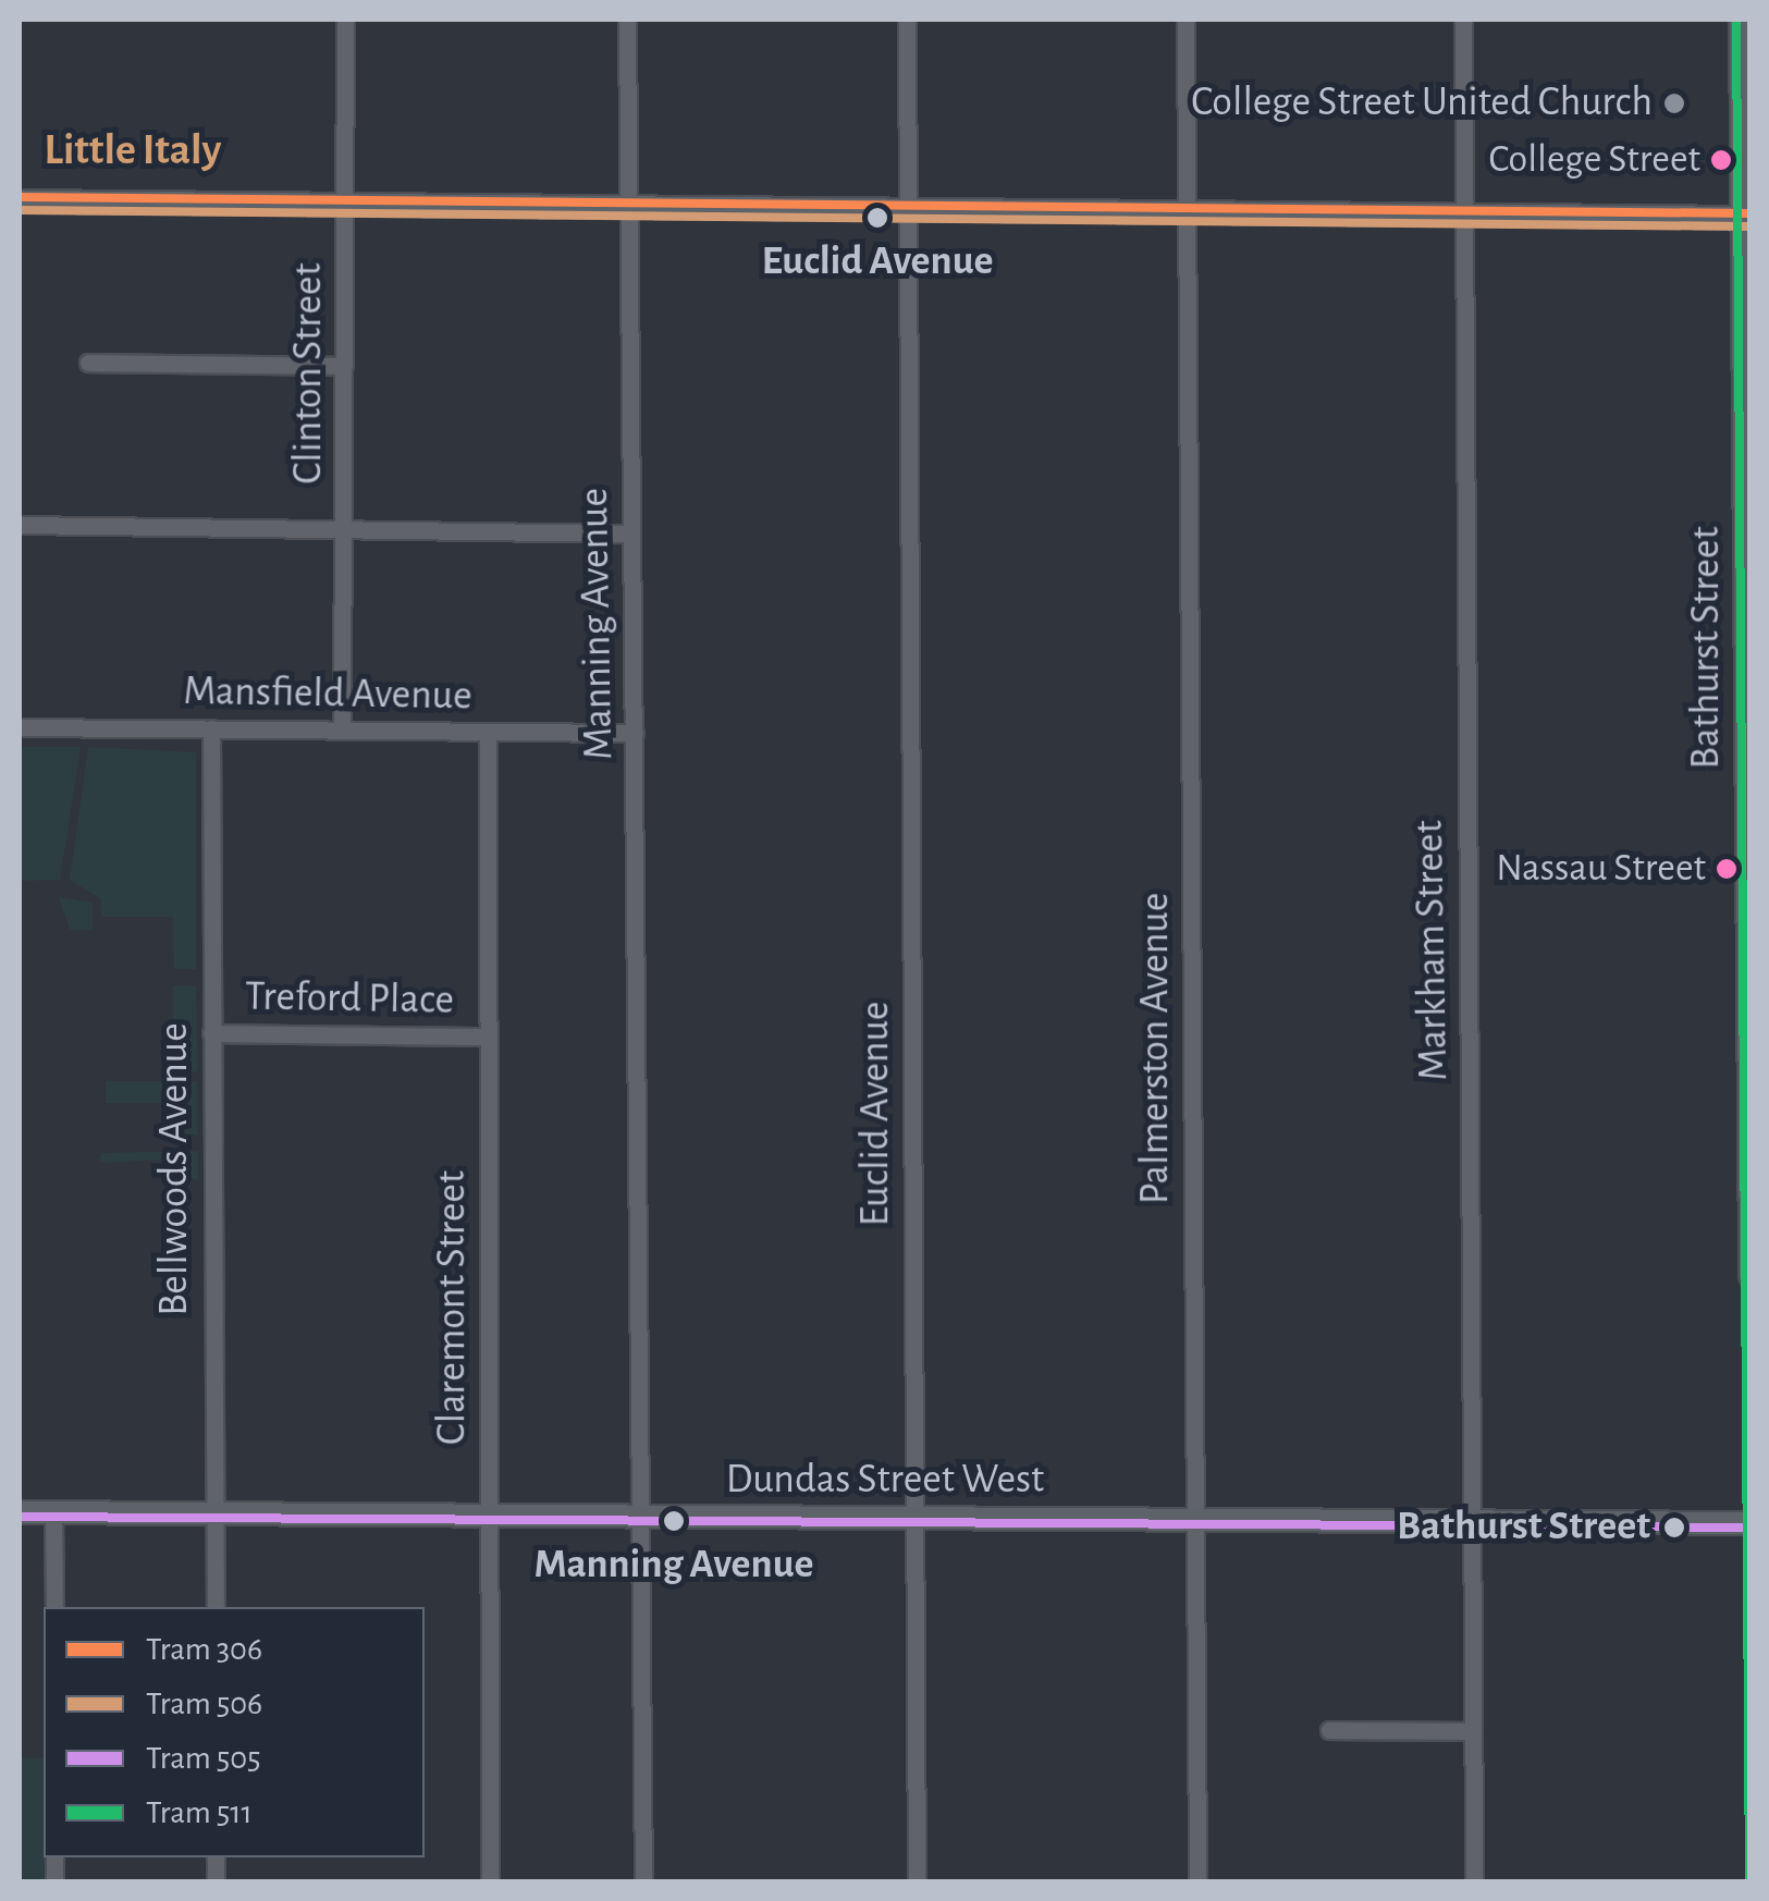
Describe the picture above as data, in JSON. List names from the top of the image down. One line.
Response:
{"streets":{"main road":["Bathurst Street","Dundas Street West"],"street":["Clinton Street","Manning Avenue","Mansfield Avenue","Markham Street","Treford Place","Palmerston Avenue","Euclid Avenue","Bellwoods Avenue","Claremont Street"]},"crossings":[["Clinton Street","Mansfield Avenue"],["Manning Avenue","Mansfield Avenue"],["Manning Avenue","Dundas Street West"],["Mansfield Avenue","Bellwoods Avenue"],["Mansfield Avenue","Claremont Street"],["Markham Street","Dundas Street West"],["Treford Place","Bellwoods Avenue"],["Treford Place","Claremont Street"],["Palmerston Avenue","Dundas Street West"],["Euclid Avenue","Dundas Street West"],["Bellwoods Avenue","Dundas Street West"],["Claremont Street","Dundas Street West"]],"districts":["Little Italy"],"places":["College Street United Church","College Street","Euclid Avenue","Nassau Street","Manning Avenue","Bathurst Street"],"lines":["tram line 511","tram line 306","tram line 506","tram line 505"],"legend":["Tram 306","Tram 506","Tram 505","Tram 511"]}
